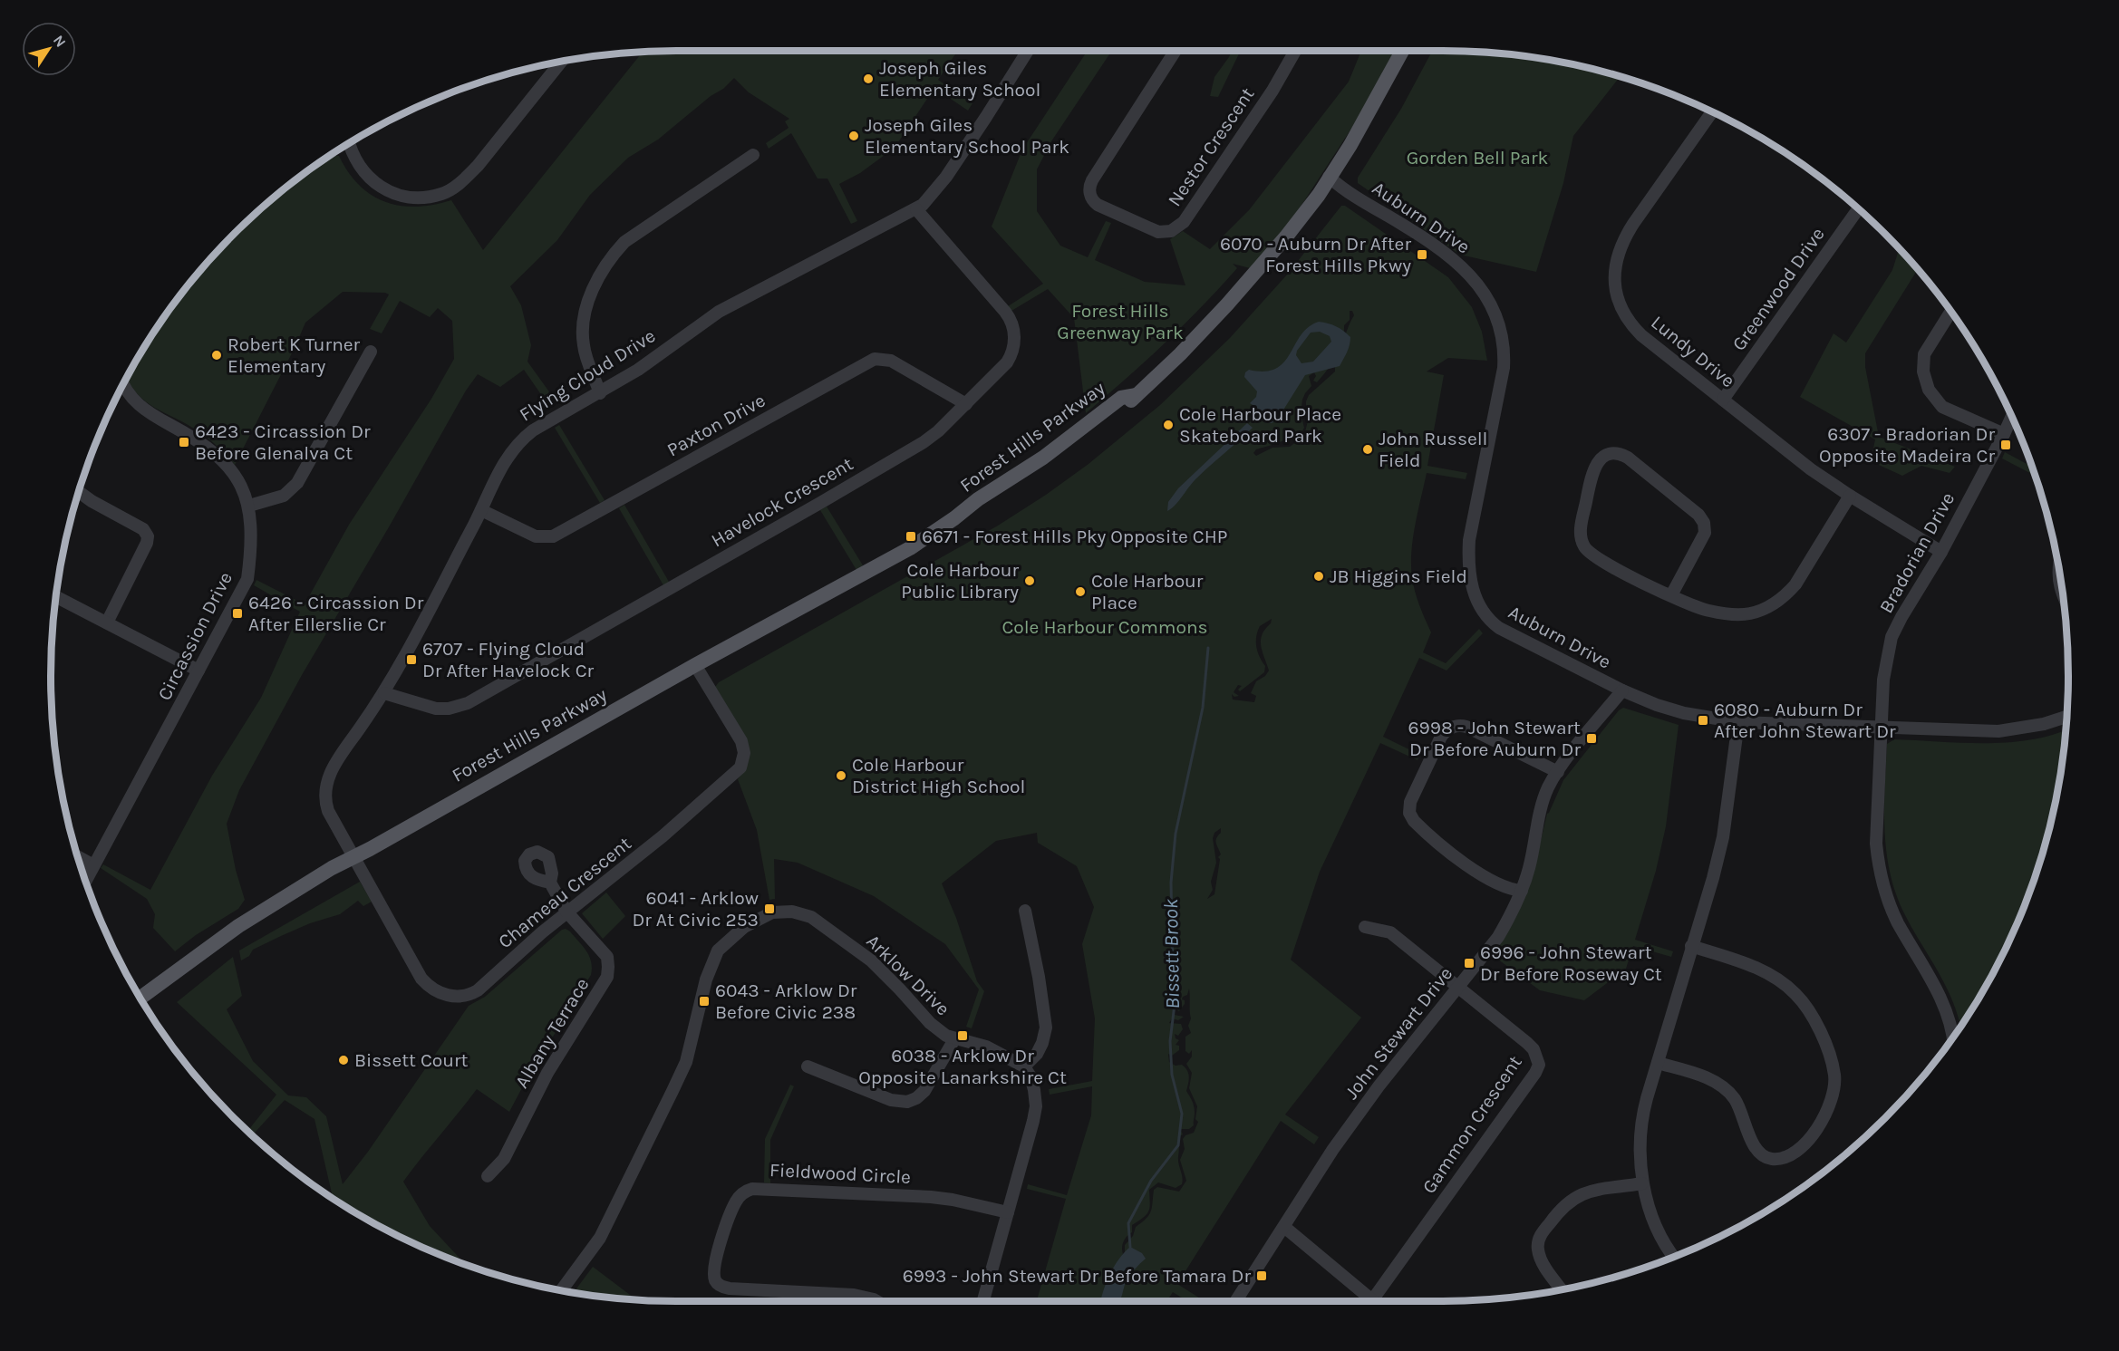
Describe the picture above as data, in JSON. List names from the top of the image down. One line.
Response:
{"streets":{"main road":["Forest Hills Parkway"],"street":["Nestor Crescent","Auburn Drive","Greenwood Drive","Lundy Drive","Flying Cloud Drive","Paxton Drive","Havelock Crescent","Bradorian Drive","Circassion Drive","Chameau Crescent","Arklow Drive","Albany Terrace","John Stewart Drive","Gammon Crescent","Fieldwood Circle"]},"crossings":[["Auburn Drive","Forest Hills Parkway"],["Auburn Drive","Bradorian Drive"],["Auburn Drive","John Stewart Drive"],["Greenwood Drive","Lundy Drive"],["Lundy Drive","Bradorian Drive"],["Flying Cloud Drive","Paxton Drive"],["Flying Cloud Drive","Forest Hills Parkway"],["Flying Cloud Drive","Havelock Crescent"],["Flying Cloud Drive","Chameau Crescent"],["Paxton Drive","Havelock Crescent"],["Forest Hills Parkway","Chameau Crescent"],["Chameau Crescent","Albany Terrace"],["John Stewart Drive","Gammon Crescent"]],"water":["Bissett Brook"],"parks":["Gorden Bell Park","Forest Hills Greenway Park","Cole Harbour Commons"],"places":{"other":["Joseph Giles Elementary School","Joseph Giles Elementary School Park","Robert K Turner Elementary","Cole Harbour Place Skateboard Park","John Russell Field","JB Higgins Field","Cole Harbour Public Library","Cole Harbour Place","Cole Harbour District High School","Bissett Court"],"transit":["6070 - Auburn Dr After Forest Hills Pkwy","6423 - Circassion Dr Before Glenalva Ct","6307 - Bradorian Dr Opposite Madeira Cr","6671 - Forest Hills Pky Opposite CHP","6426 - Circassion Dr After Ellerslie Cr","6707 - Flying Cloud Dr After Havelock Cr","6080 - Auburn Dr After John Stewart Dr","6998 - John Stewart Dr Before Auburn Dr","6041 - Arklow Dr At Civic 253","6996 - John Stewart Dr Before Roseway Ct","6043 - Arklow Dr Before Civic 238","6038 - Arklow Dr Opposite Lanarkshire Ct","6993 - John Stewart Dr Before Tamara Dr"]},"north":"top right"}
